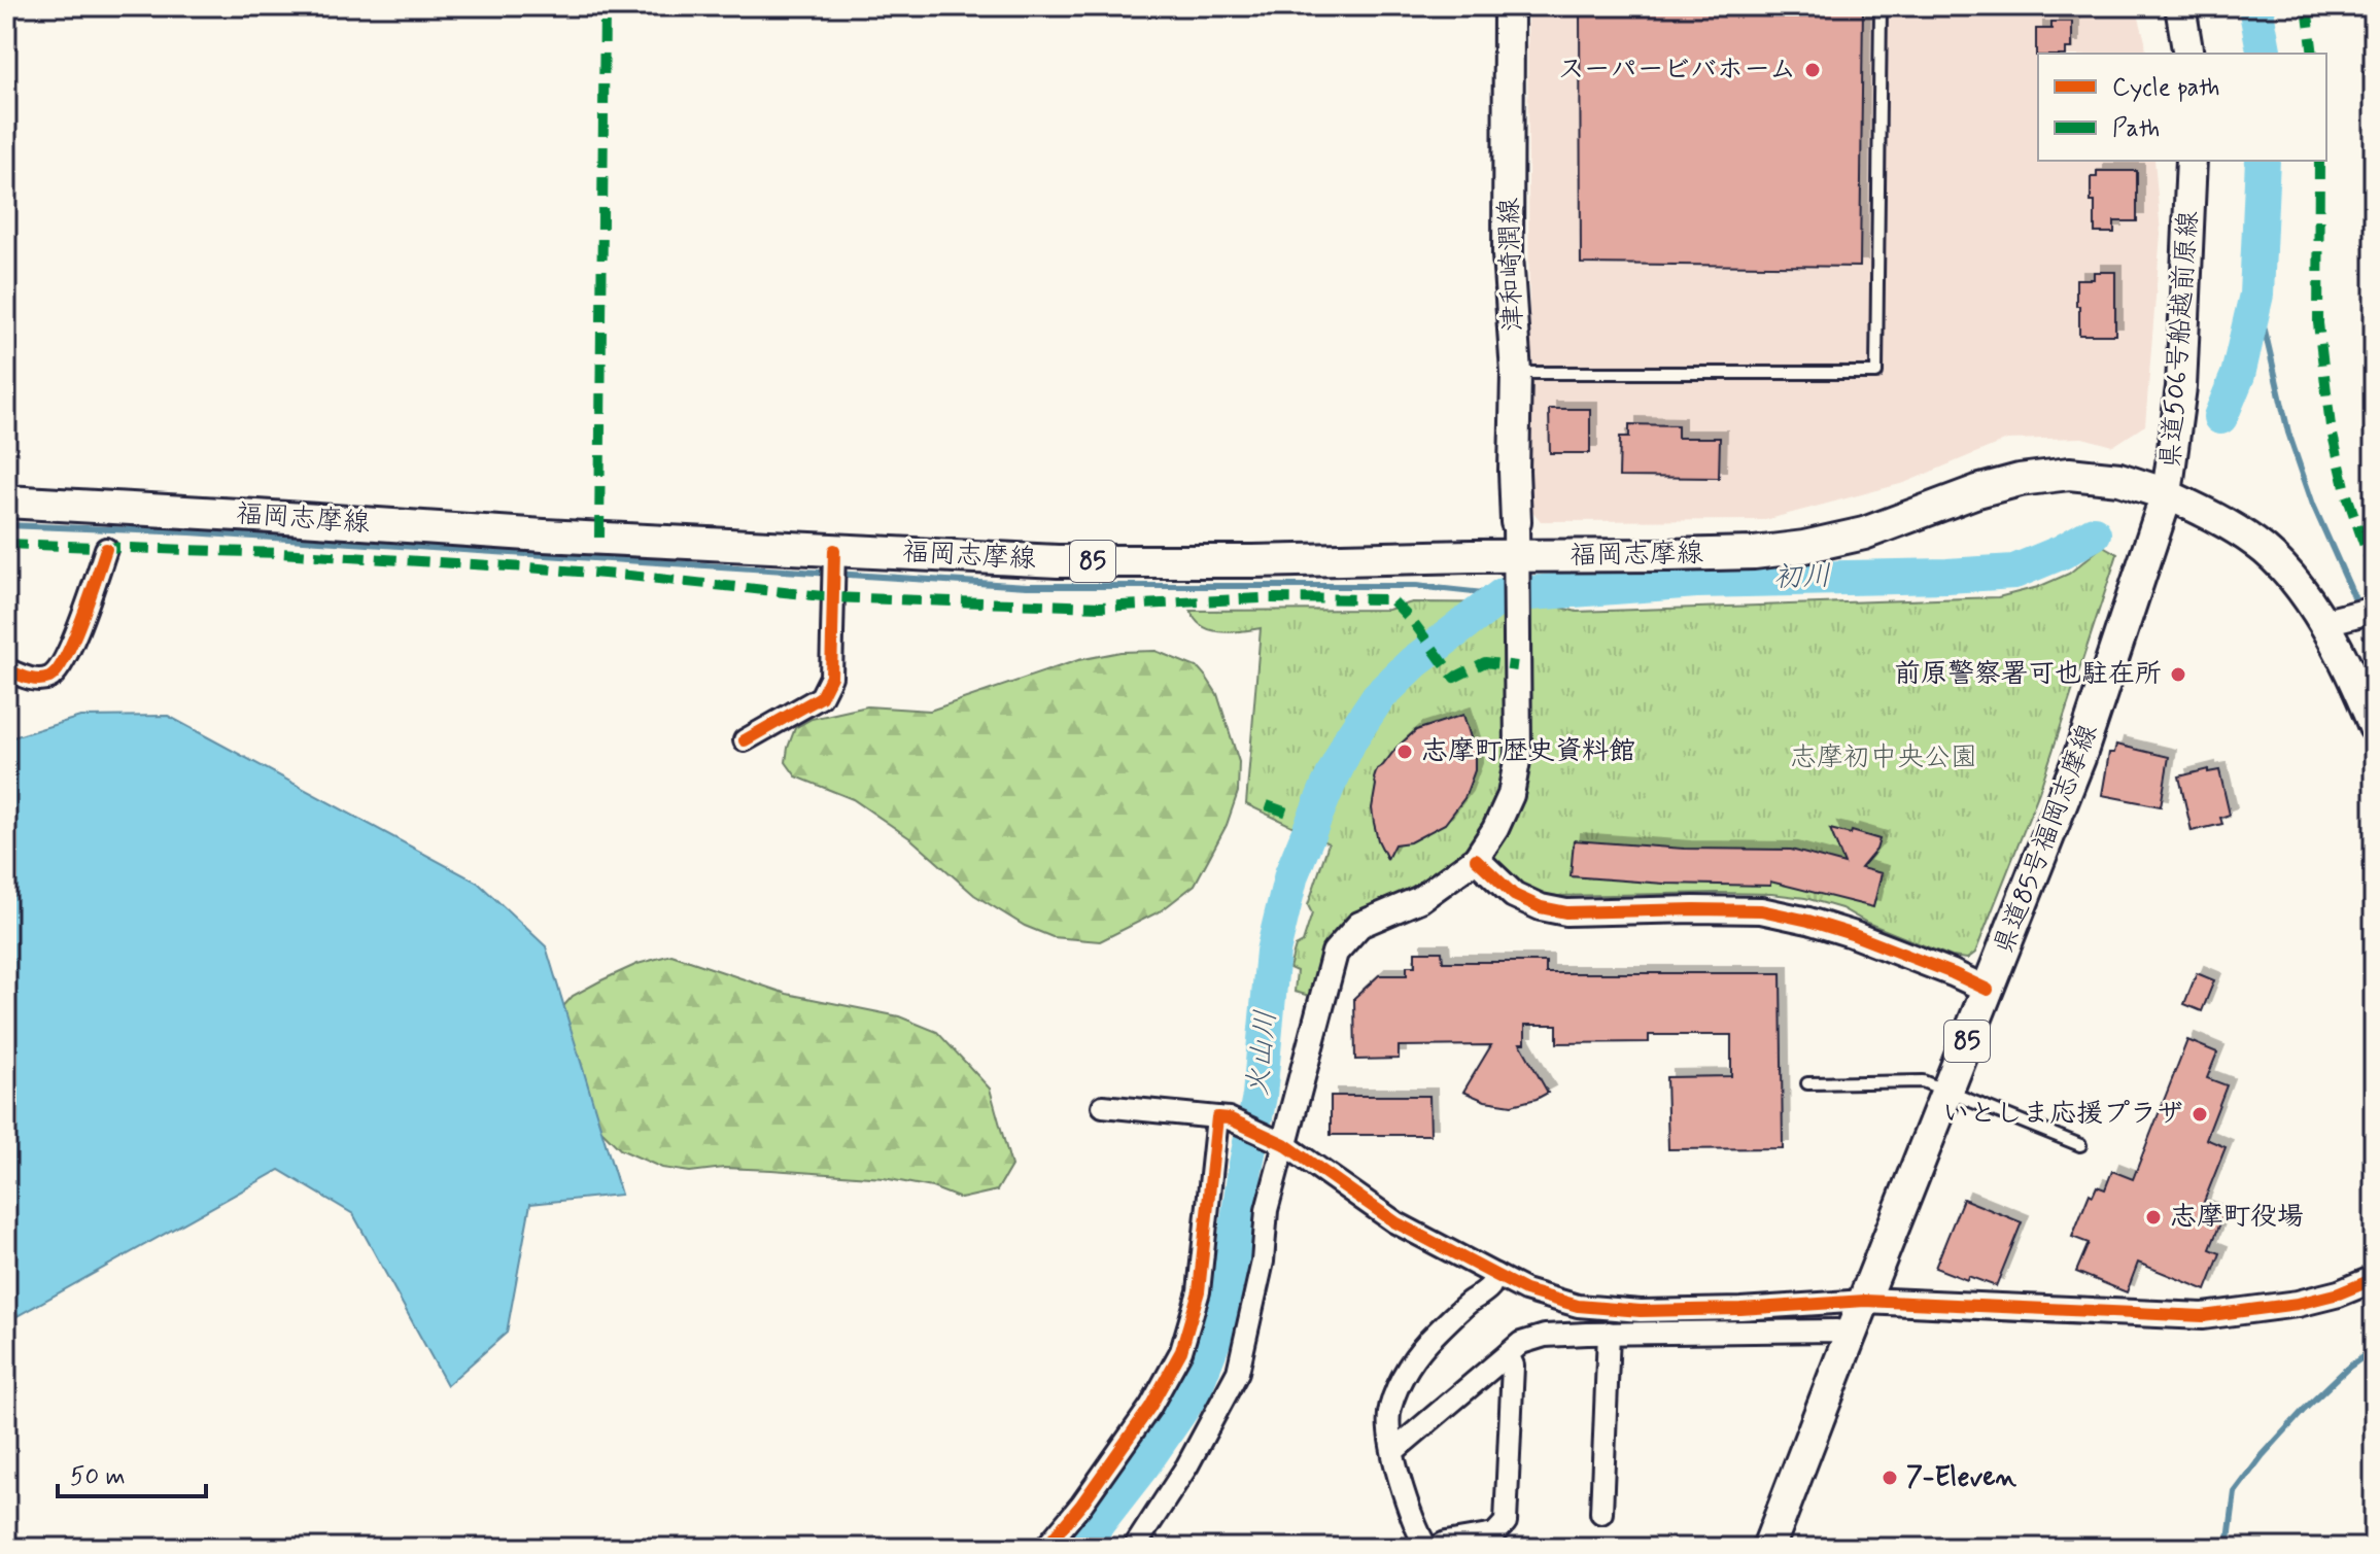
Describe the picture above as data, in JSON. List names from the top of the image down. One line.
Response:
{"streets":{"main road":["津和崎潤線","県道506号船越前原線","福岡志摩線","85","県道85号福岡志摩線"]},"crossings":[["県道506号船越前原線","福岡志摩線"],["県道506号船越前原線","県道85号福岡志摩線"],["福岡志摩線","県道85号福岡志摩線"]],"water":["初川","火山川"],"parks":["志摩初中央公園"],"places":["スーパービバホーム","前原警察署可也駐在所","志摩町歴史資料館","いとしま応援プラザ","志摩町役場","7-Eleven"],"legend":["Cycle path","Path"],"scale_bar":"50 m"}
